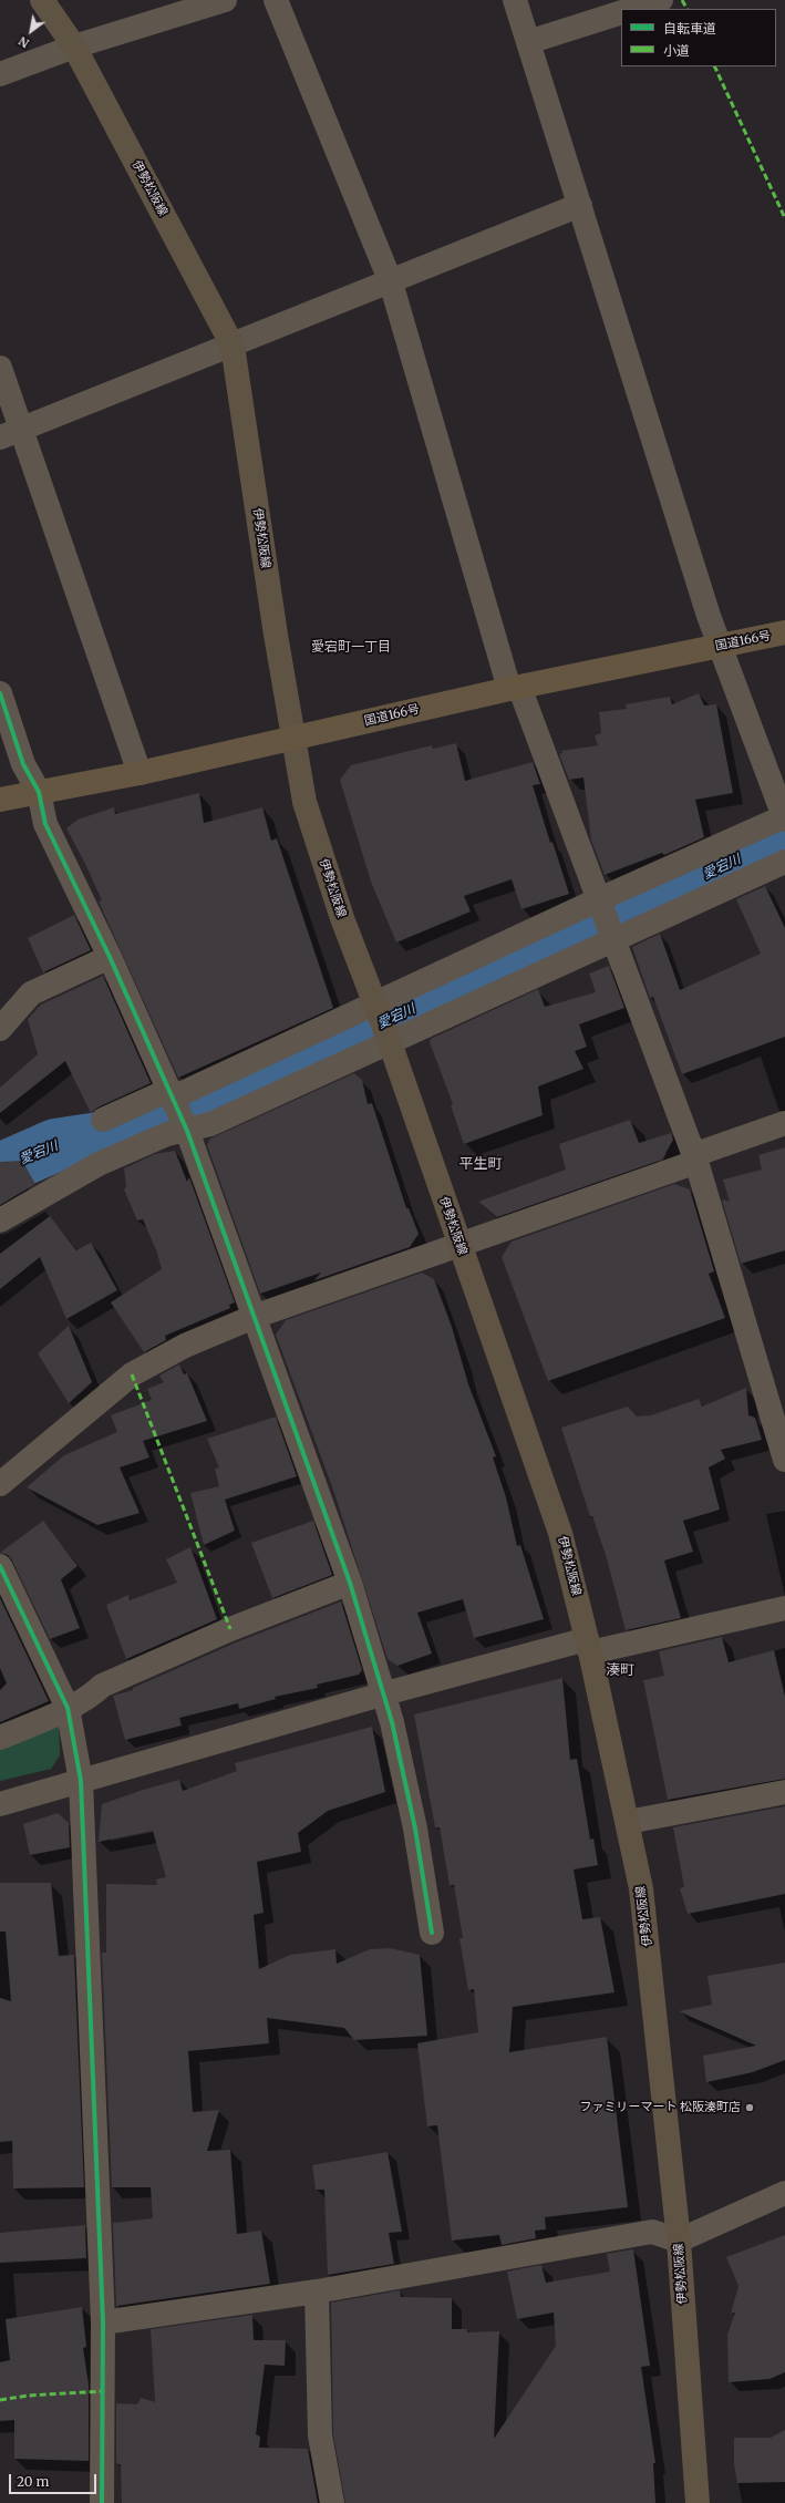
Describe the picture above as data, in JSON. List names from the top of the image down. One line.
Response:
{"streets":{"highway":["国道166号"],"main road":["伊勢松阪線"]},"crossings":[["伊勢松阪線","国道166号"]],"districts":["愛宕町一丁目","平生町","湊町"],"water":["愛宕川"],"places":["ファミリーマート 松阪湊町店"],"legend":["自転車道","小道"],"scale_bar":"20 m","north":"bottom left"}
